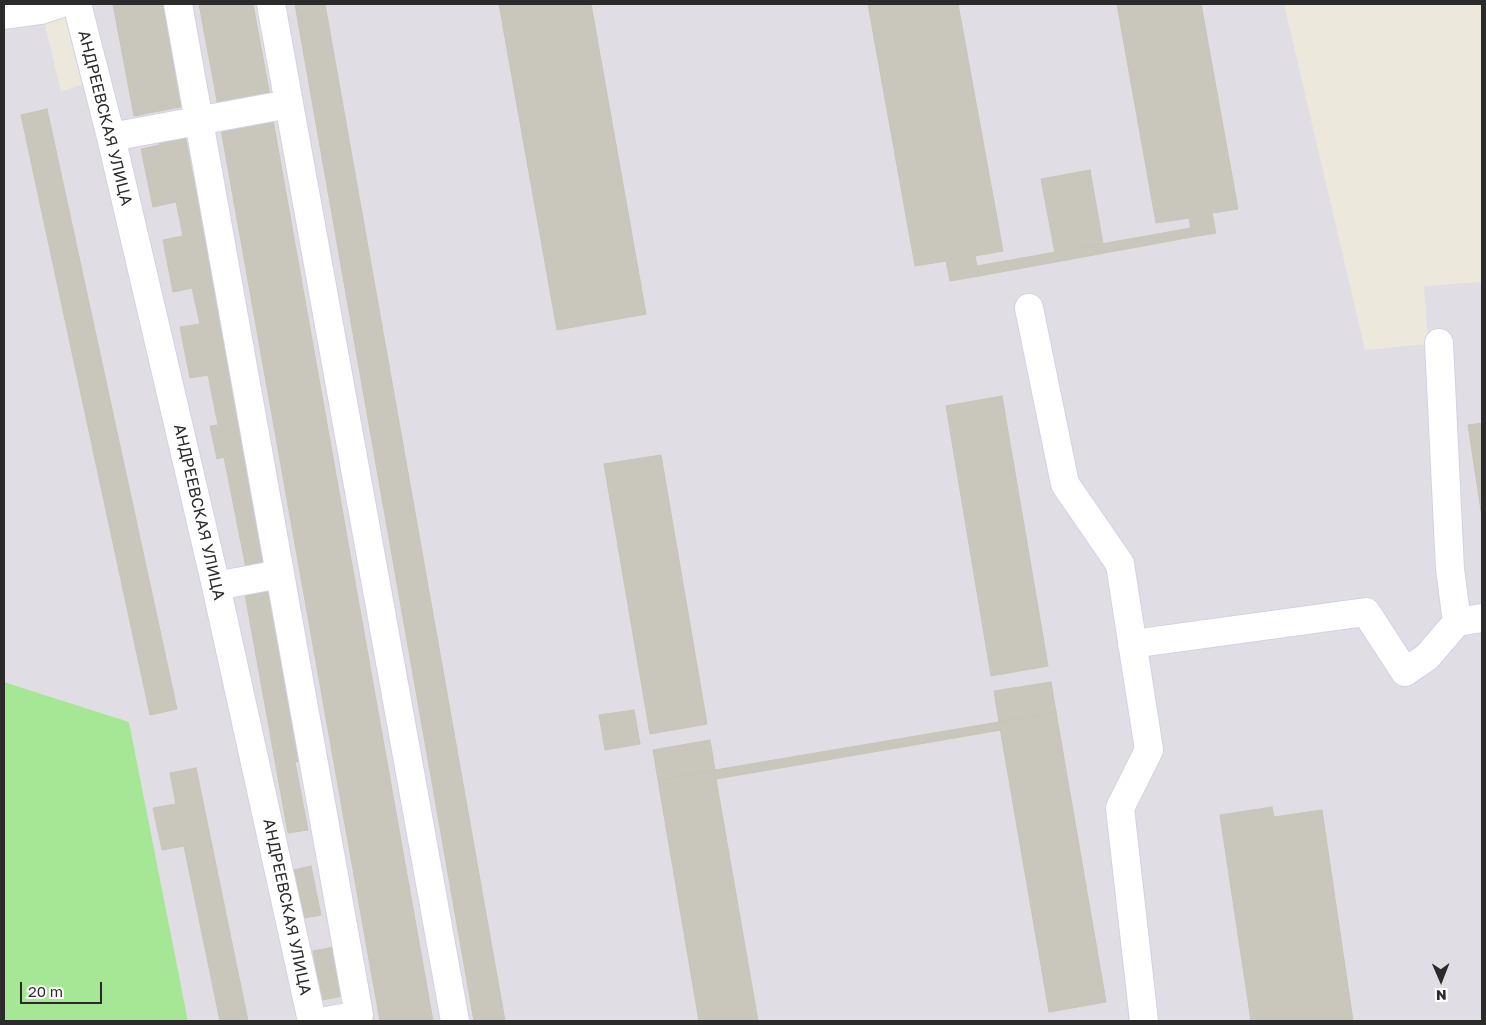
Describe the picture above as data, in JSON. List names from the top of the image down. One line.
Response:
{"streets":{"street":["АНДРЕЕВСКАЯ УЛИЦА"]},"scale_bar":"20 m","north":"bottom"}
